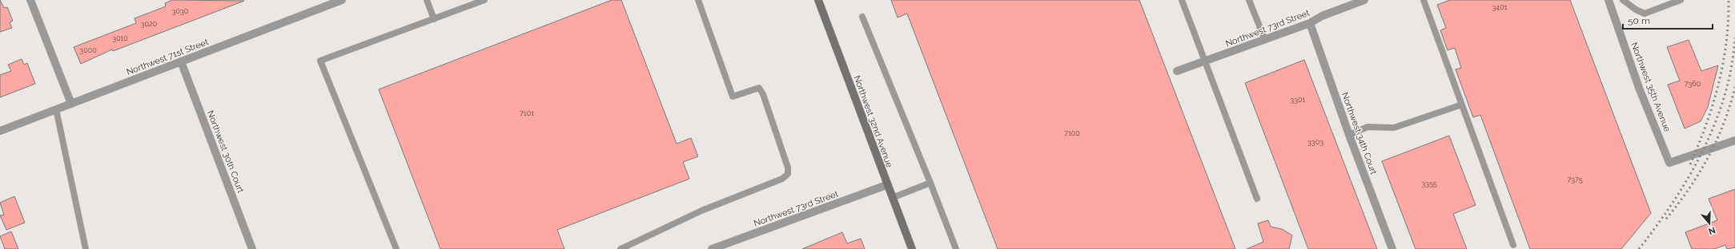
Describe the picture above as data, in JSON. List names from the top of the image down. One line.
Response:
{"streets":{"main road":["Northwest 32nd Avenue"],"street":["Northwest 73rd Street","Northwest 71st Street","Northwest 35th Avenue","Northwest 34th Court","Northwest 30th Court"]},"crossings":[["Northwest 73rd Street","Northwest 32nd Avenue"],["Northwest 73rd Street","Northwest 34th Court"],["Northwest 71st Street","Northwest 30th Court"]],"house_numbers":["3401","3030","3020","3010","3000","7360","3301","7101","7100","3303","7375","3355"],"scale_bar":"50 m","north":"bottom"}
